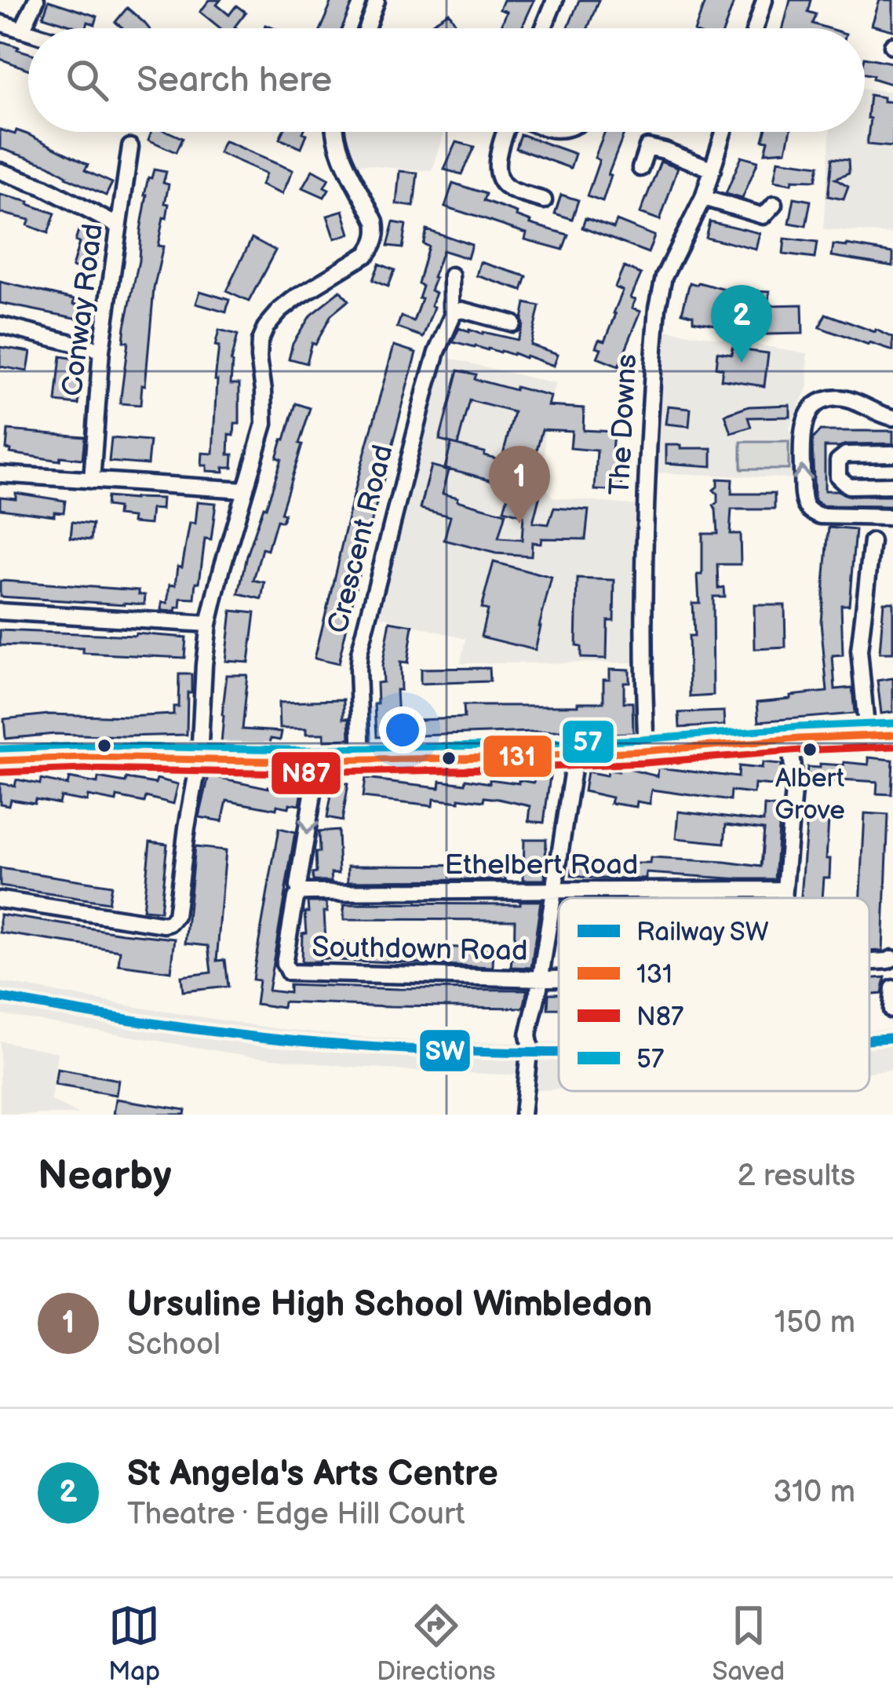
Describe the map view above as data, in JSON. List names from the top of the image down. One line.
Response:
{"streets":{"street":["Conway Road","The Downs","Crescent Road","Ethelbert Road","Southdown Road"]},"crossings":[["Ethelbert Road","Southdown Road"]],"places":["Albert Grove"],"lines":["transit line 57","transit line 131","transit line N87","rail line SW"],"legend":["Railway SW","131","N87","57"],"page":{"search":"Search here","pins":["2","1"],"heading":["Nearby","2 results"],"list":[{"mark":"1","name":"Ursuline High School Wimbledon","note":"School","value":"150 m"},{"mark":"2","name":"St Angela's Arts Centre","note":"Theatre · Edge Hill Court","value":"310 m"}],"nav":["Map","Directions","Saved"]}}
